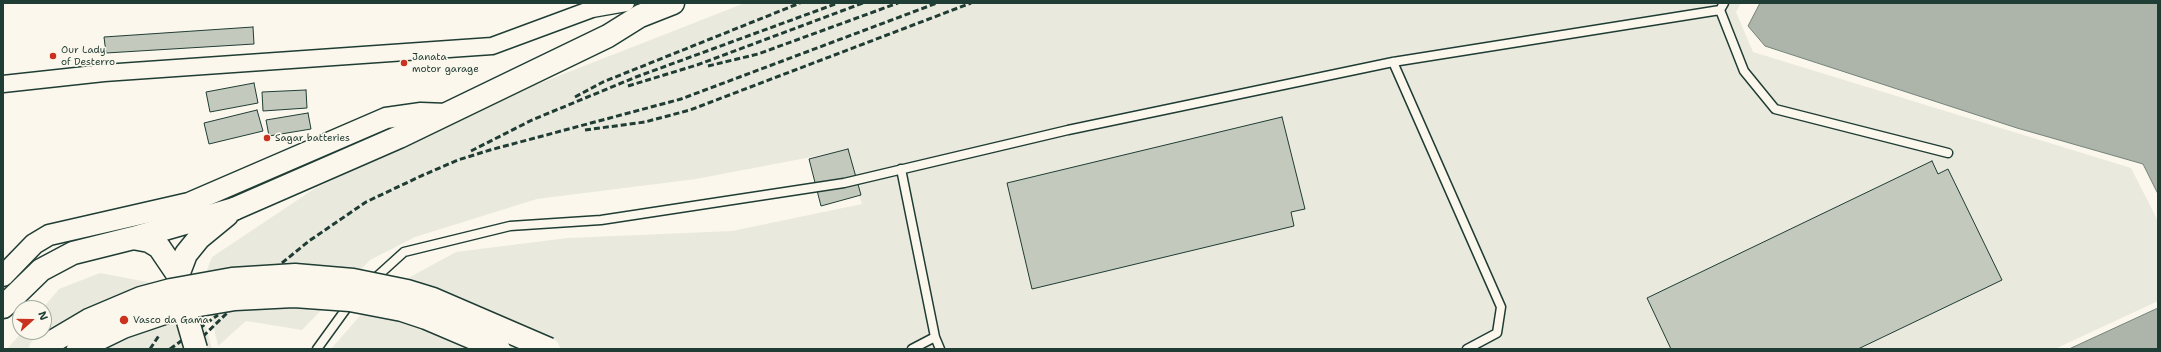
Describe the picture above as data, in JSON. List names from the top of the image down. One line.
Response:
{"places":["Our Lady of Desterro","Janata motor garage","Sagar batteries","Vasco da Gama"],"north":"right"}
